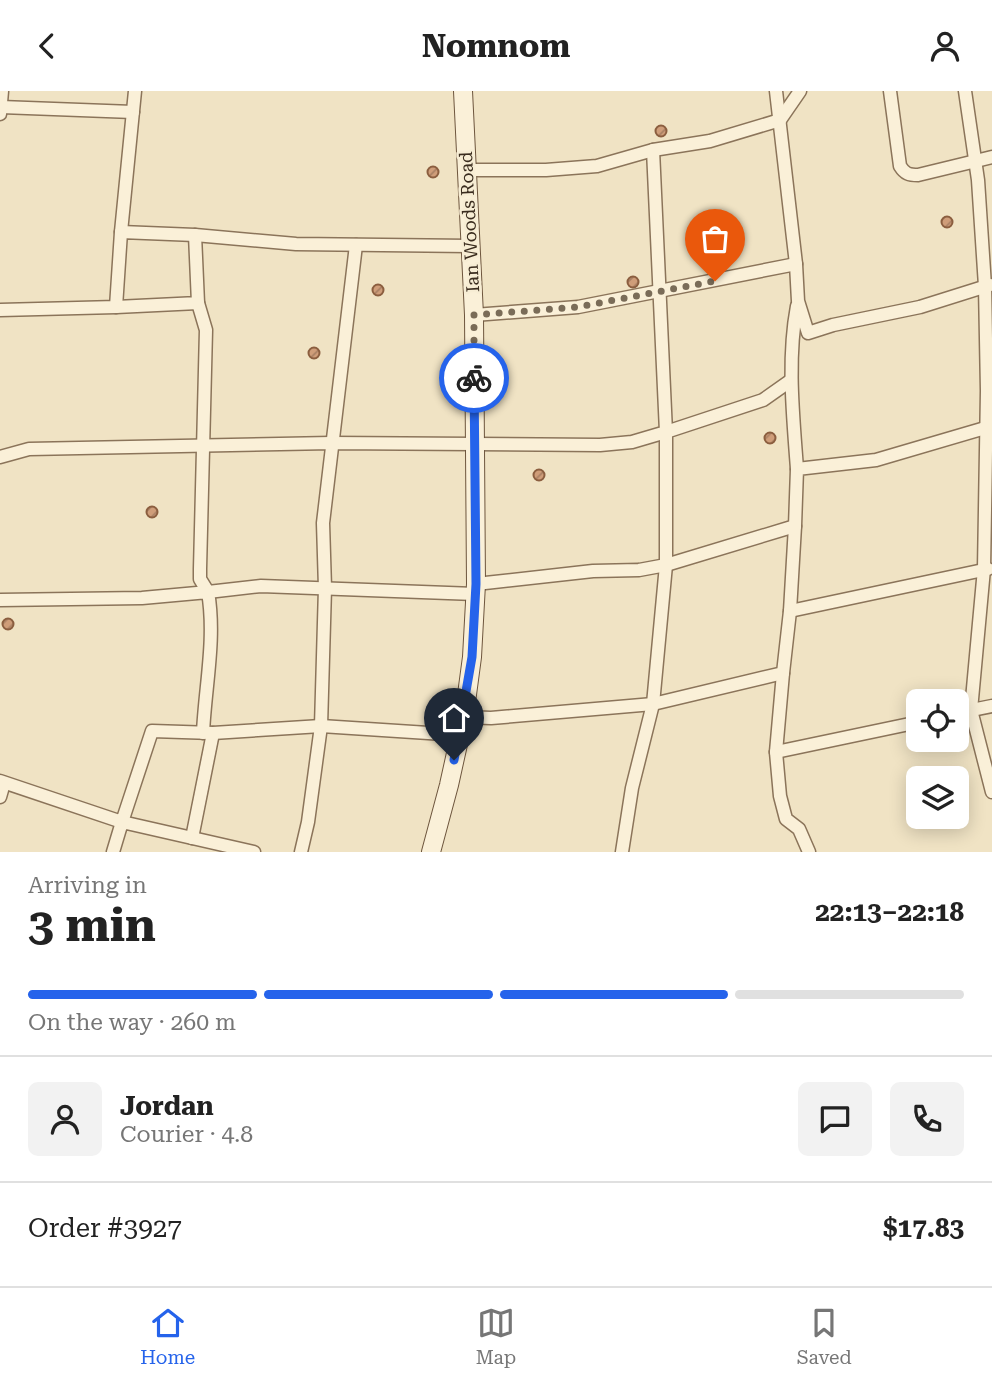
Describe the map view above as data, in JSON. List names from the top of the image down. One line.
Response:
{"streets":{"street":["Ian Woods Road"]},"page":{"header":"Nomnom","heading":["3 min","Arriving in","22:13–22:18"],"panel":["Jordan","Courier · 4.8","Order #3927","$17.83"],"bar":"On the way · 260 m","tabs":["Home","Map","Saved"]}}
